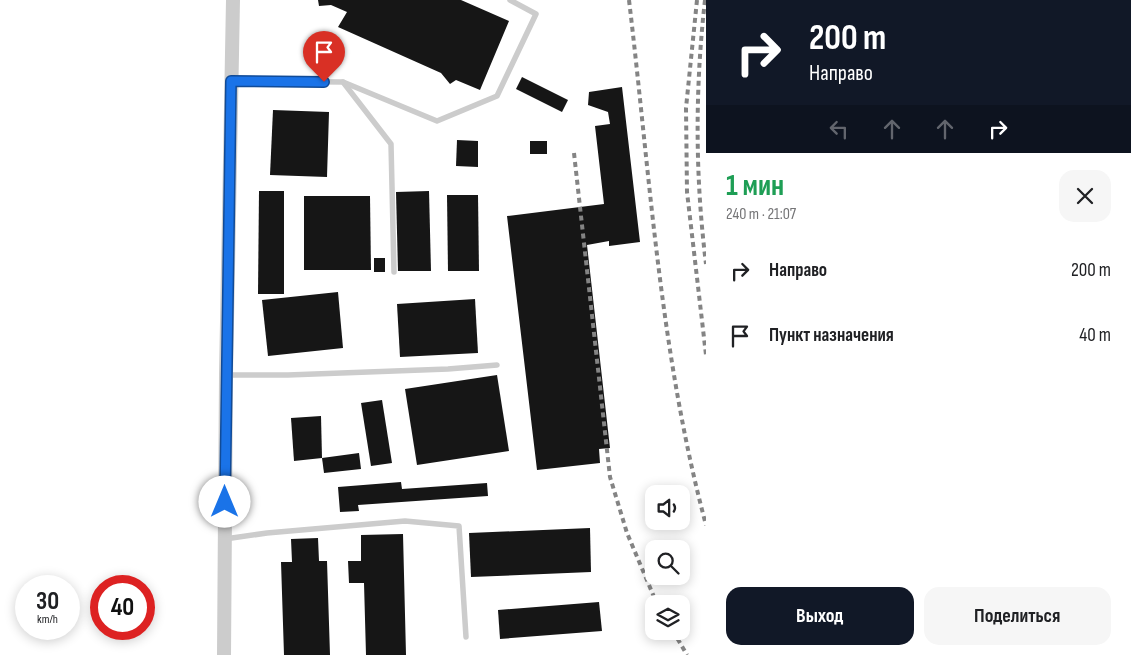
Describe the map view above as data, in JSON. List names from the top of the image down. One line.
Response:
{"page":{"turn":["200 m","Направо"],"heading":["1 мин","240 m · 21:07"],"list":[{"name":"Направо","value":"200 m"},{"name":"Пункт назначения","value":"40 m"}],"speed":"30 km/h","limit":"40","buttons":["Выход","Поделиться"]}}
